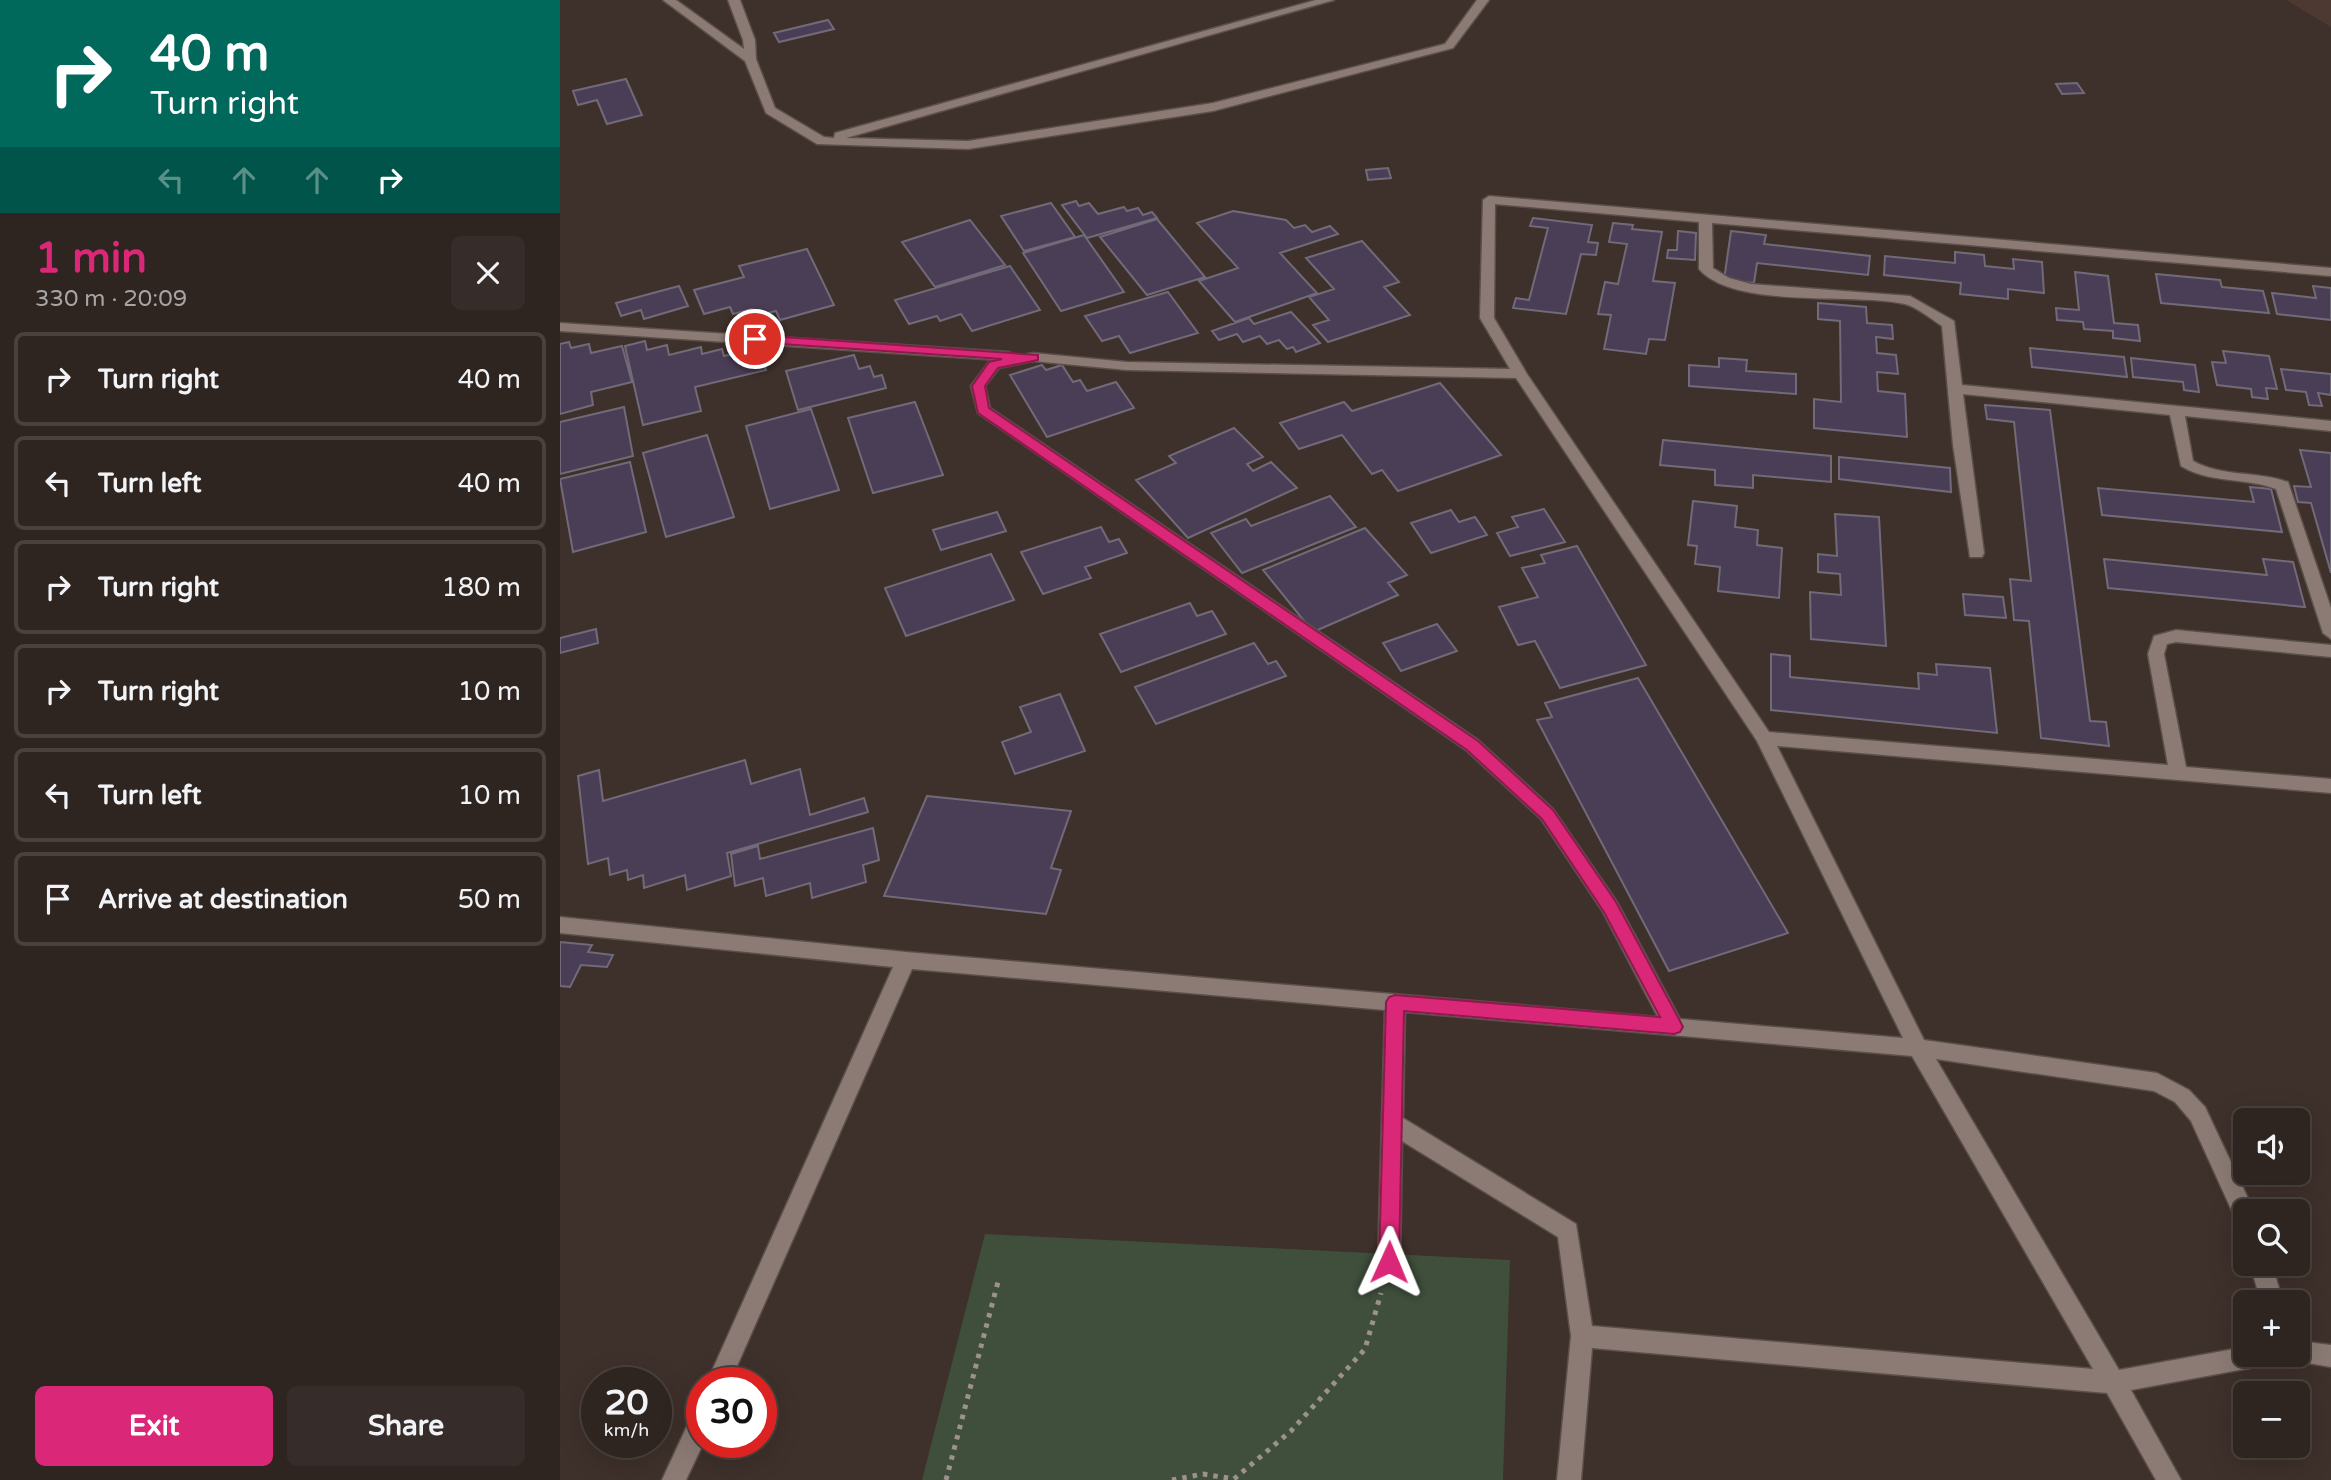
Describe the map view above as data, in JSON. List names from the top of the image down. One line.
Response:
{"page":{"turn":["40 m","Turn right"],"heading":["1 min","330 m · 20:09"],"list":[{"name":"Turn right","value":"40 m"},{"name":"Turn left","value":"40 m"},{"name":"Turn right","value":"180 m"},{"name":"Turn right","value":"10 m"},{"name":"Turn left","value":"10 m"},{"name":"Arrive at destination","value":"50 m"}],"map_buttons":["+","−"],"speed":"20 km/h","limit":"30","buttons":["Exit","Share"]}}
